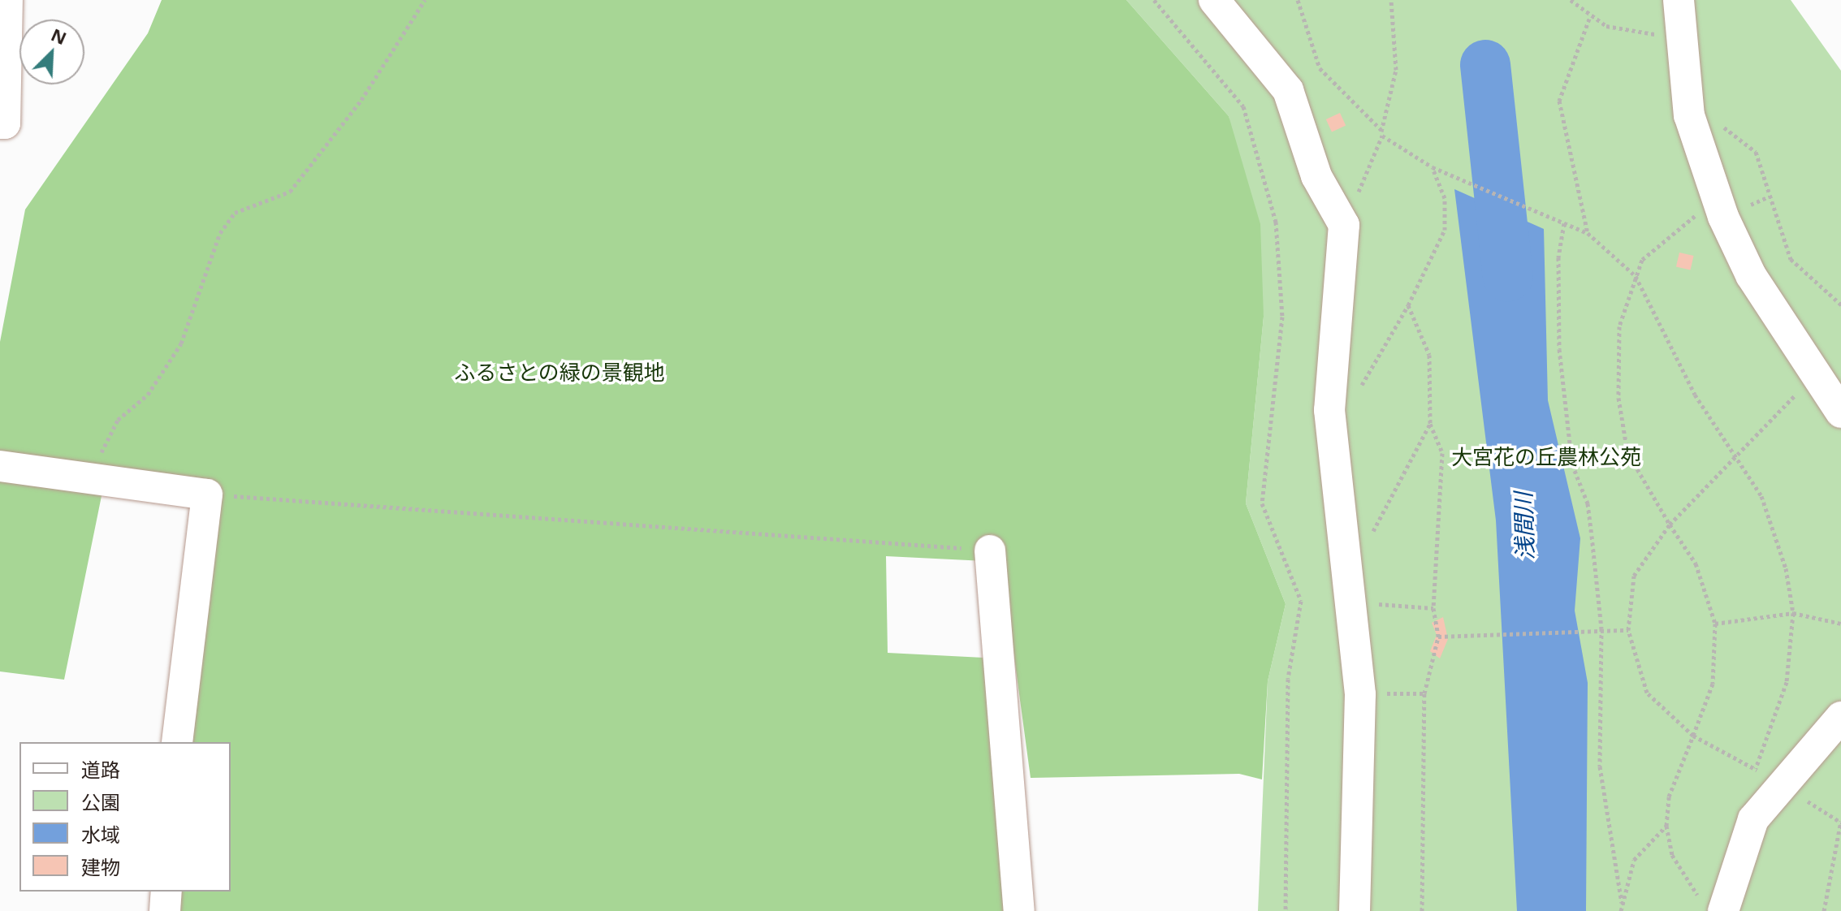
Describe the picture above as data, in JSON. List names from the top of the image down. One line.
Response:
{"water":["浅間川"],"parks":["ふるさとの緑の景観地","大宮花の丘農林公苑"],"legend":["道路","公園","水域","建物"],"north":"top right"}
